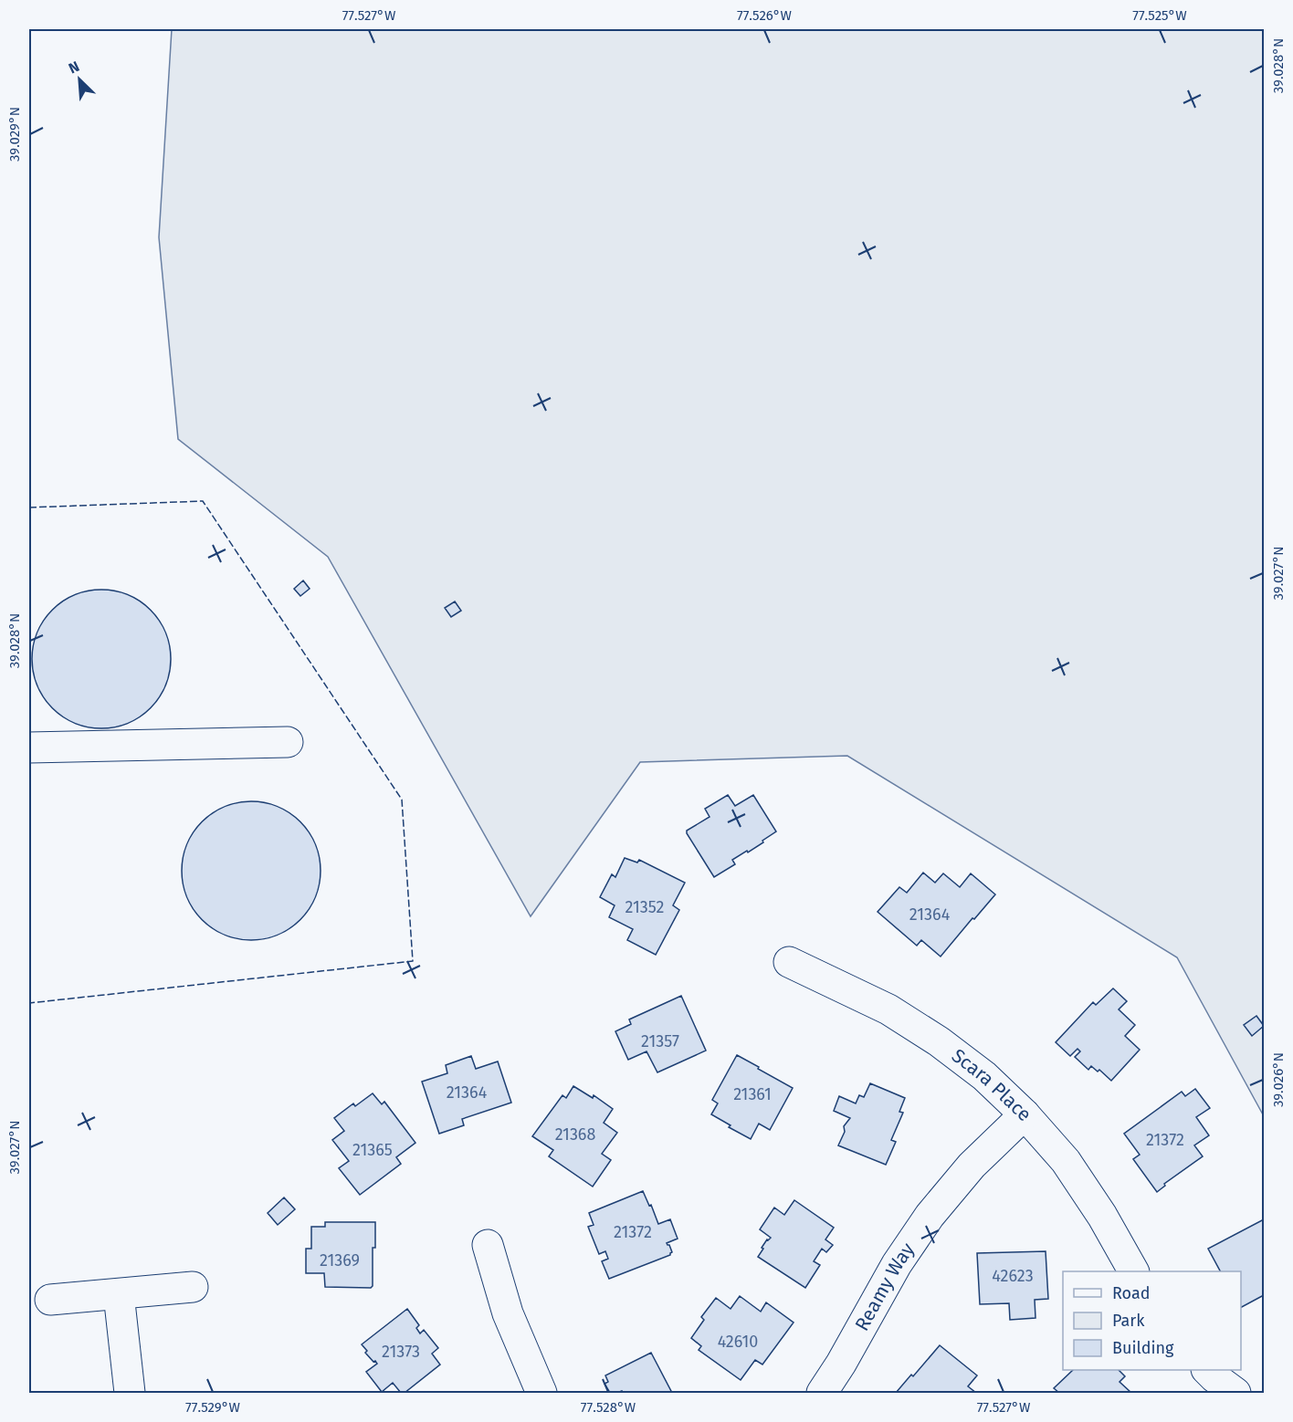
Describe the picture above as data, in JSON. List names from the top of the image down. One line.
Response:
{"streets":{"street":["Scara Place","Reamy Way"]},"crossings":[["Scara Place","Reamy Way"]],"house_numbers":["21352","21364","21357","21364","21361","21368","21372","21365","21372","21369","42623","42610","21373"],"legend":["Road","Park","Building"],"north":"top left","coordinates":["77.527°W","77.526°W","77.525°W","39.028°N","39.029°N","39.027°N","39.026°N","77.529°W","77.528°W"]}
